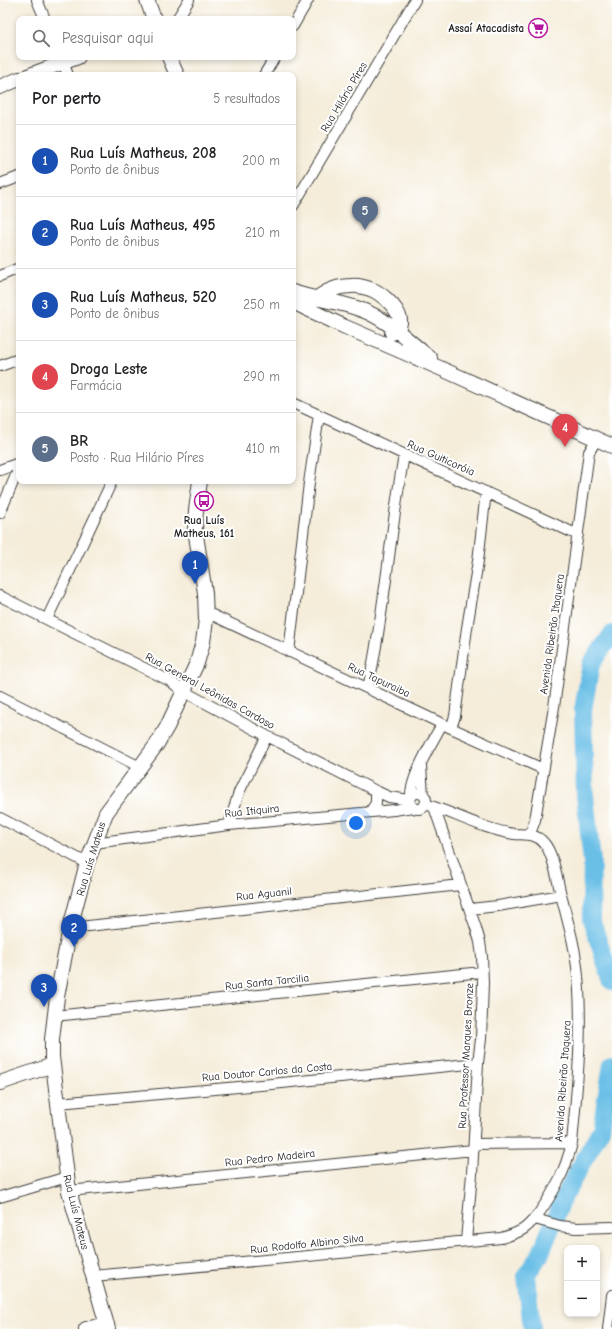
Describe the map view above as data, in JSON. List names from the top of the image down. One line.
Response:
{"streets":{"main road":["Rua Luís Mateus"],"street":["Rua Hilário Píres","Rua Guiticoróia","Avenida Ribeirão Itaquera","Rua Tapuraiba","Rua General Leônidas Cardoso","Rua Itiquira","Rua Aguanil","Rua Santa Tarcilia","Rua Professor Marques Bronze","Rua Doutor Carlos da Costa","Rua Pedro Madeira","Rua Rodolfo Albino Silva"]},"crossings":[["Rua Guiticoróia","Avenida Ribeirão Itaquera"],["Avenida Ribeirão Itaquera","Rua Tapuraiba"],["Avenida Ribeirão Itaquera","Rua Pedro Madeira"],["Avenida Ribeirão Itaquera","Rua Rodolfo Albino Silva"],["Rua Tapuraiba","Rua Luís Mateus"],["Rua General Leônidas Cardoso","Rua Itiquira"],["Rua General Leônidas Cardoso","Rua Luís Mateus"],["Rua Itiquira","Rua Luís Mateus"],["Rua Luís Mateus","Rua Aguanil"],["Rua Luís Mateus","Rua Santa Tarcilia"],["Rua Luís Mateus","Rua Doutor Carlos da Costa"],["Rua Luís Mateus","Rua Pedro Madeira"],["Rua Luís Mateus","Rua Rodolfo Albino Silva"],["Rua Aguanil","Rua Professor Marques Bronze"],["Rua Santa Tarcilia","Rua Professor Marques Bronze"],["Rua Professor Marques Bronze","Rua Doutor Carlos da Costa"],["Rua Professor Marques Bronze","Rua Pedro Madeira"],["Rua Professor Marques Bronze","Rua Rodolfo Albino Silva"]],"places":{"supermarket":["Assaí Atacadista"],"bus stop":["Rua Luís Matheus, 161"]},"page":{"search":"Pesquisar aqui","heading":["Por perto","5 resultados"],"list":[{"mark":"1","name":"Rua Luís Matheus, 208","note":"Ponto de ônibus","value":"200 m"},{"mark":"2","name":"Rua Luís Matheus, 495","note":"Ponto de ônibus","value":"210 m"},{"mark":"3","name":"Rua Luís Matheus, 520","note":"Ponto de ônibus","value":"250 m"},{"mark":"4","name":"Droga Leste","note":"Farmácia","value":"290 m"},{"mark":"5","name":"BR","note":"Posto · Rua Hilário Píres","value":"410 m"}],"pins":["5","4","1","2","3"],"map_buttons":["+","−"]}}
